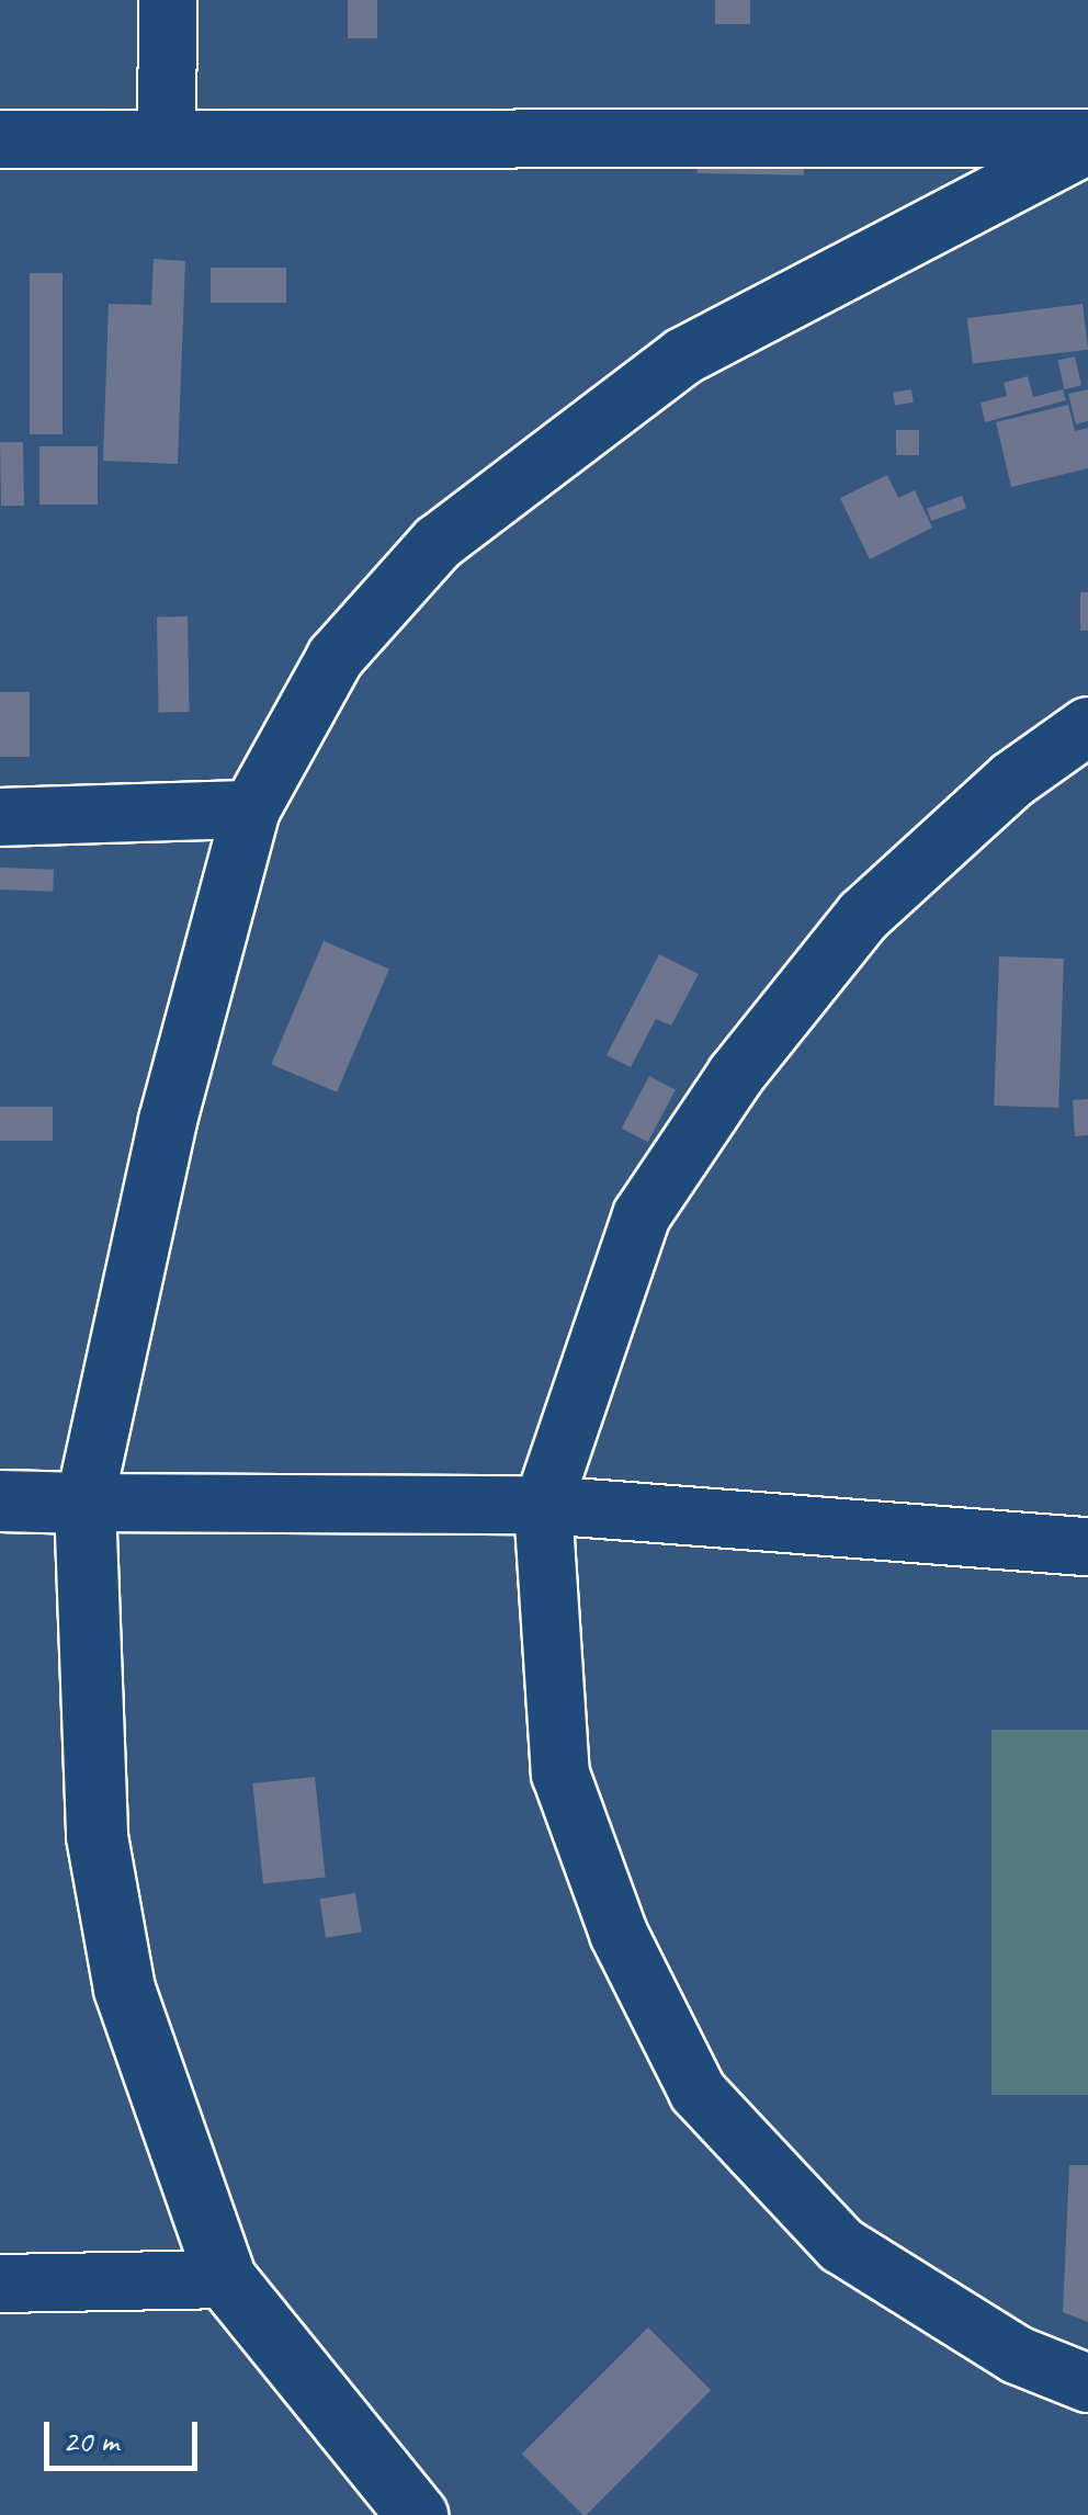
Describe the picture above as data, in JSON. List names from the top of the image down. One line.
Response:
{"scale_bar":"20 m"}
